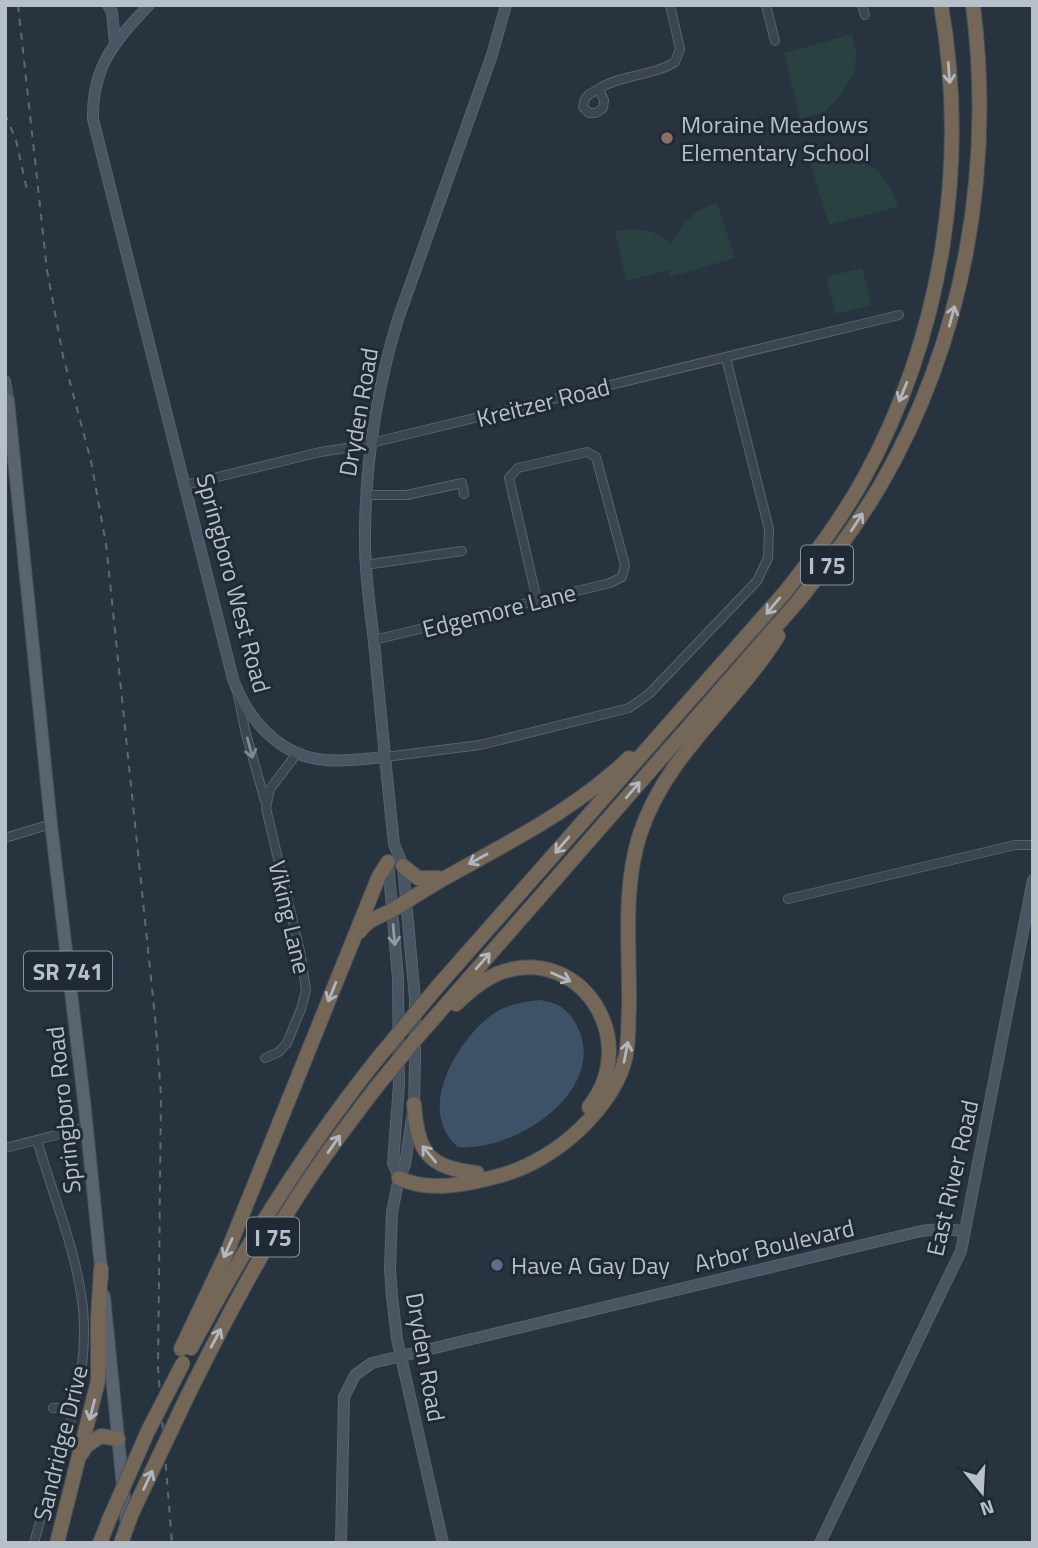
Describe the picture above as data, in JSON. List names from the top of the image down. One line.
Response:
{"streets":{"highway":["I 75"],"main road":["SR 741","Springboro Road"],"street":["Kreitzer Road","Dryden Road","Springboro West Road","Edgemore Lane","Viking Lane","East River Road","Arbor Boulevard","Sandridge Drive"]},"crossings":[["Kreitzer Road","Dryden Road"],["Kreitzer Road","Springboro West Road"],["Dryden Road","Springboro West Road"],["Dryden Road","Edgemore Lane"],["Dryden Road","Arbor Boulevard"],["Springboro West Road","Viking Lane"],["East River Road","Arbor Boulevard"]],"places":["Moraine Meadows Elementary School","Have A Gay Day"],"north":"bottom"}
